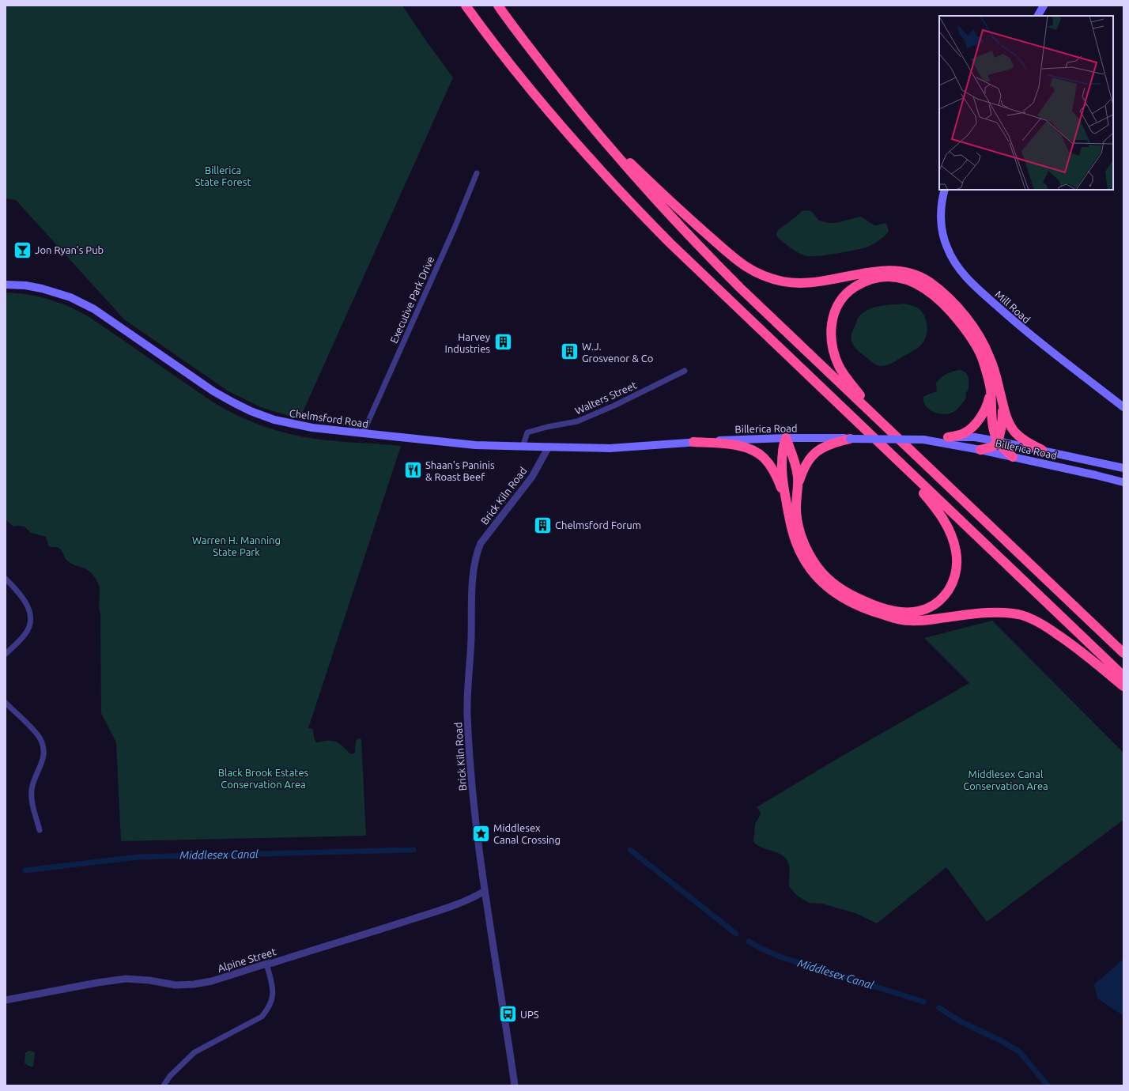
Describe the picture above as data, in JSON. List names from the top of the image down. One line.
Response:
{"streets":{"main road":["Mill Road","Chelmsford Road","Billerica Road"],"street":["Executive Park Drive","Walters Street","Brick Kiln Road","Alpine Street"]},"crossings":[["Executive Park Drive","Chelmsford Road"],["Walters Street","Chelmsford Road"],["Chelmsford Road","Billerica Road"],["Chelmsford Road","Brick Kiln Road"],["Brick Kiln Road","Alpine Street"]],"water":["Middlesex Canal"],"parks":["Billerica State Forest","Warren H. Manning State Park","Black Brook Estates Conservation Area","Middlesex Canal Conservation Area"],"places":{"bar":["Jon Ryan's Pub"],"building":["Harvey Industries","W.J. Grosvenor & Co","Chelmsford Forum"],"restaurant":["Shaan's Paninis & Roast Beef"],"place":["Middlesex Canal Crossing"],"bus stop":["UPS"]}}
